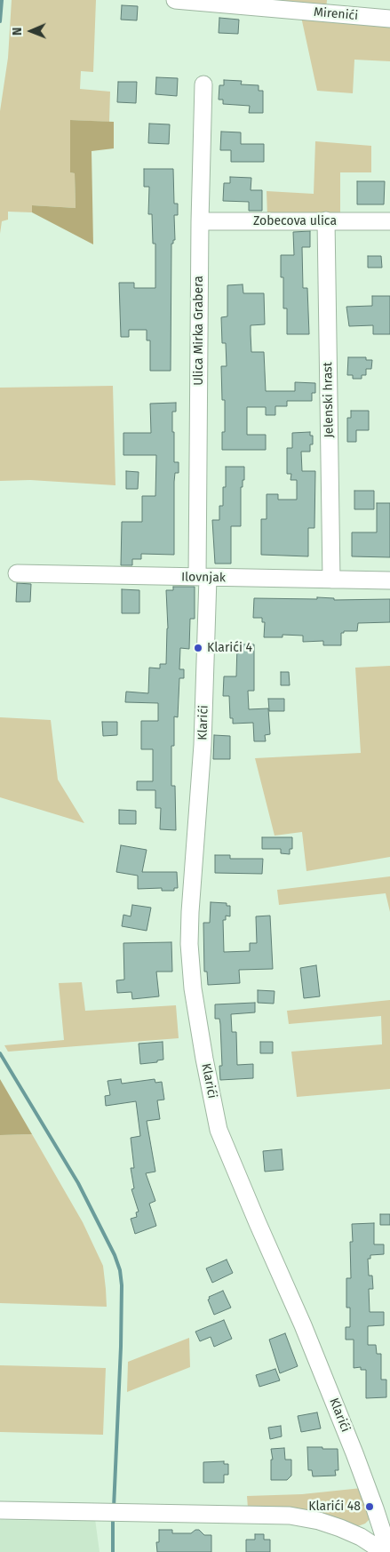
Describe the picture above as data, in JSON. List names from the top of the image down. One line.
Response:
{"streets":{"street":["Mirenići","Zobecova ulica","Ulica Mirka Grabera","Jelenski hrast","Ilovnjak","Klarići"]},"crossings":[["Zobecova ulica","Ulica Mirka Grabera"],["Zobecova ulica","Jelenski hrast"],["Ulica Mirka Grabera","Ilovnjak"],["Ulica Mirka Grabera","Klarići"],["Jelenski hrast","Ilovnjak"],["Ilovnjak","Klarići"]],"places":["Klarići 4","Klarići 48"],"north":"left"}
